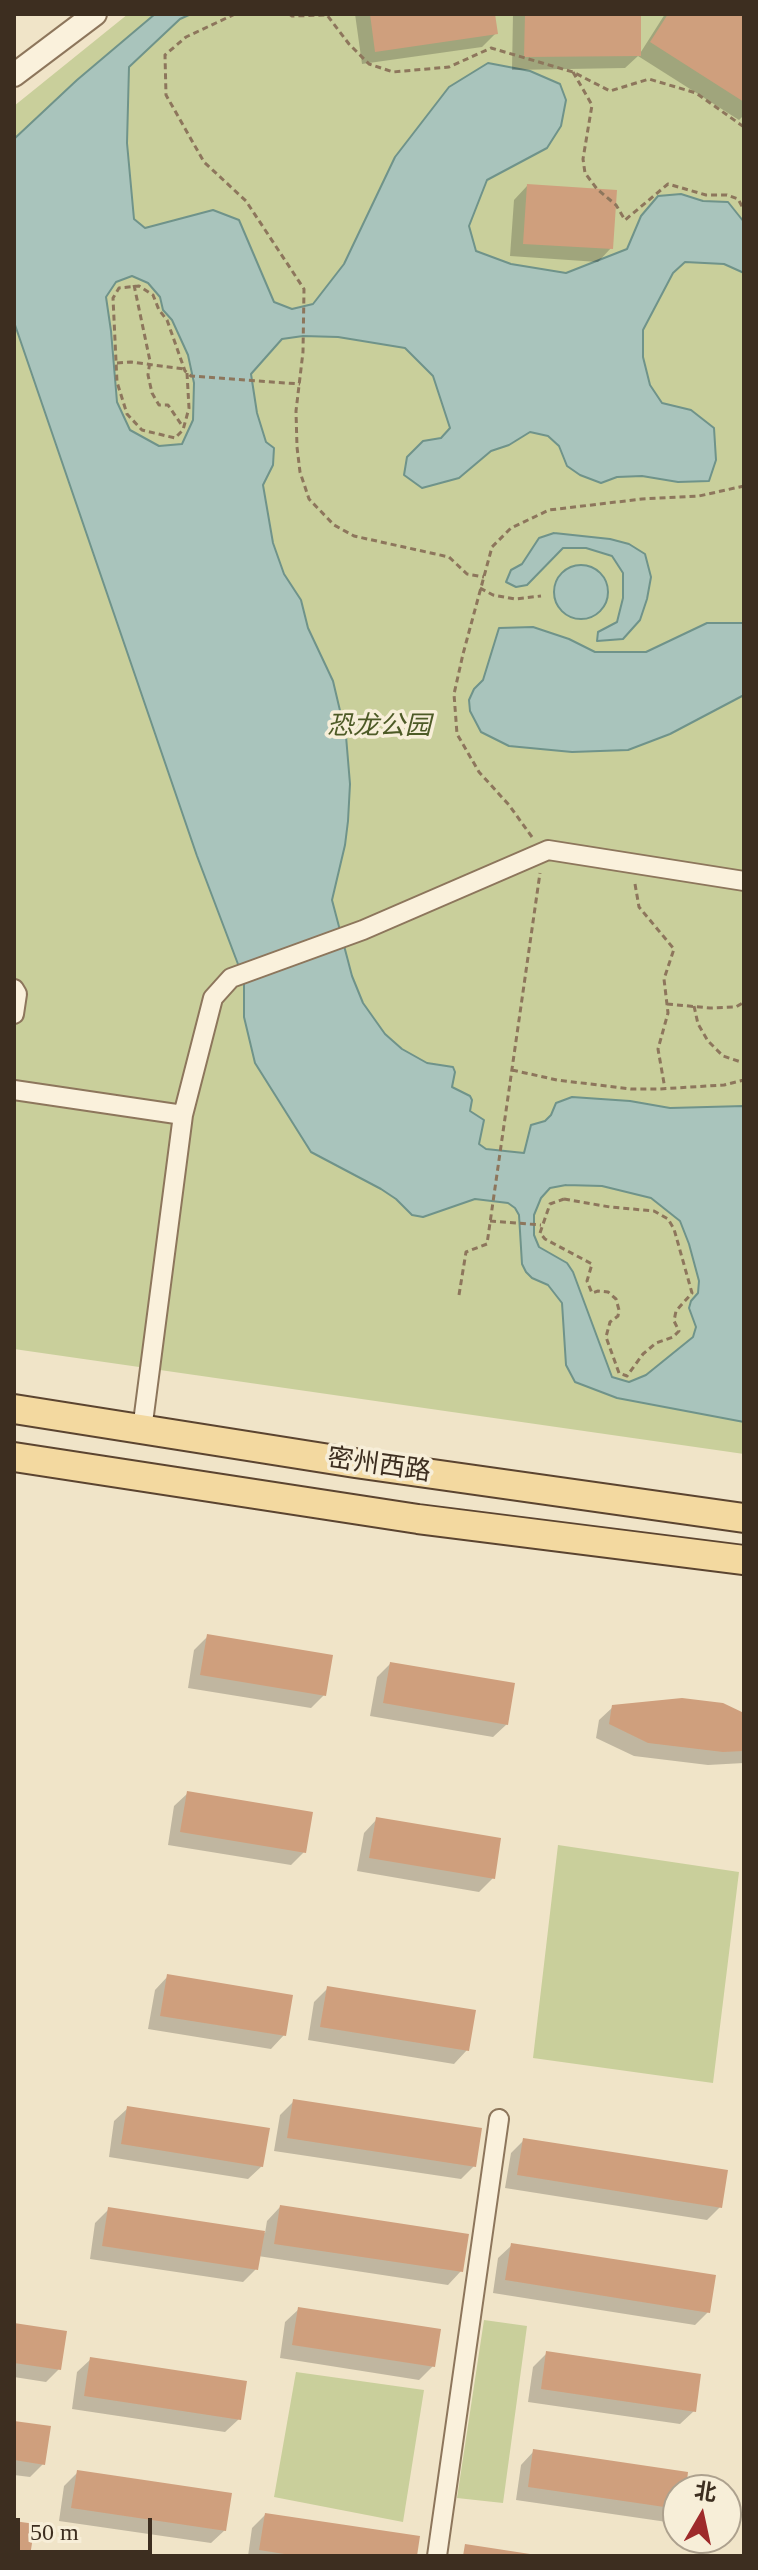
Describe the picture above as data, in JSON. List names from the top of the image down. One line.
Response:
{"streets":{"main road":["密州西路"]},"parks":["恐龙公园"],"scale_bar":"50 m","north":"top"}
